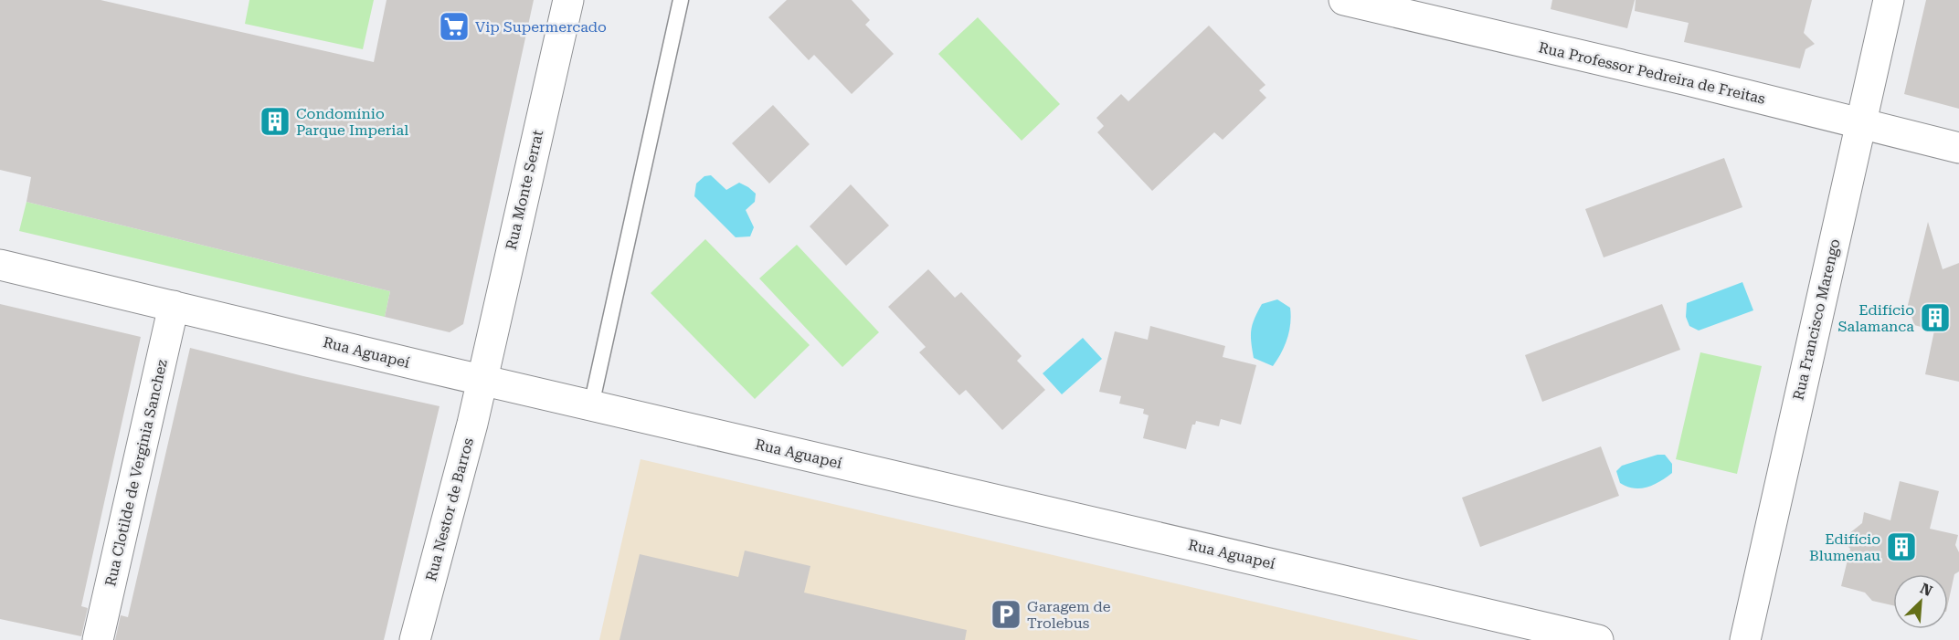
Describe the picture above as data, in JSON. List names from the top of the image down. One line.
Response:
{"streets":{"street":["Rua Professor Pedreira de Freitas","Rua Monte Serrat","Rua Francisco Marengo","Rua Aguapeí","Rua Clotilde de Verginia Sanchez","Rua Nestor de Barros"]},"crossings":[["Rua Professor Pedreira de Freitas","Rua Francisco Marengo"],["Rua Monte Serrat","Rua Aguapeí"],["Rua Monte Serrat","Rua Nestor de Barros"],["Rua Aguapeí","Rua Clotilde de Verginia Sanchez"],["Rua Aguapeí","Rua Nestor de Barros"]],"places":{"supermarket":["Vip Supermercado"],"building":["Condomínio Parque Imperial","Edifício Salamanca","Edifício Blumenau"],"parking":["Garagem de Trolebus"]},"north":"top right"}
